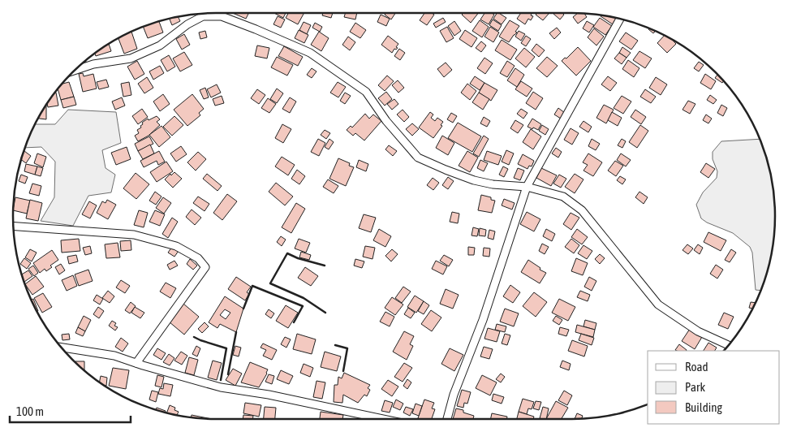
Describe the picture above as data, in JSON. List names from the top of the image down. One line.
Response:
{"legend":["Road","Park","Building"],"scale_bar":"100 m"}
